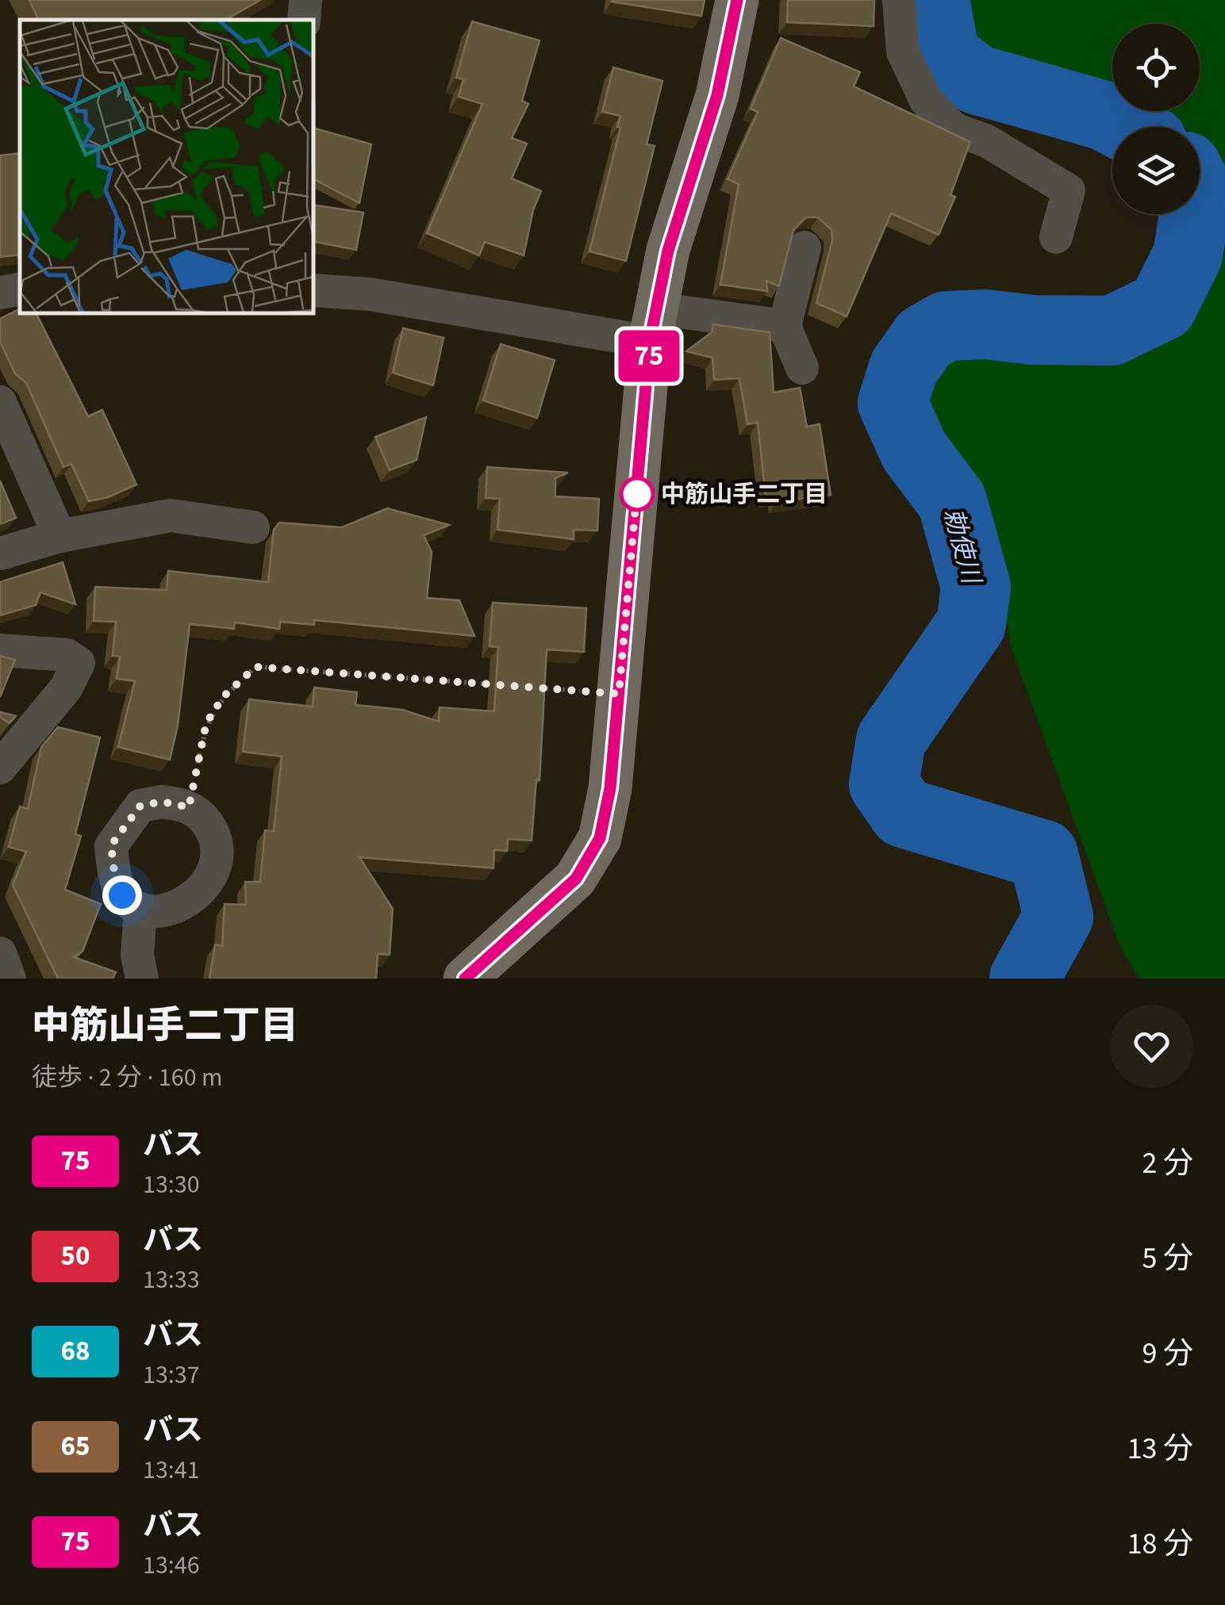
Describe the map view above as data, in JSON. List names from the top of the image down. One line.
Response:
{"water":["勅使川"],"places":["中筋山手二丁目"],"lines":["bus line 75"],"page":{"on_map":"75","heading":["中筋山手二丁目","徒歩 · 2 分 · 160 m"],"list":[{"mark":"75","name":"バス","note":"13:30","value":"2 分"},{"mark":"50","name":"バス","note":"13:33","value":"5 分"},{"mark":"68","name":"バス","note":"13:37","value":"9 分"},{"mark":"65","name":"バス","note":"13:41","value":"13 分"},{"mark":"75","name":"バス","note":"13:46","value":"18 分"}]}}
